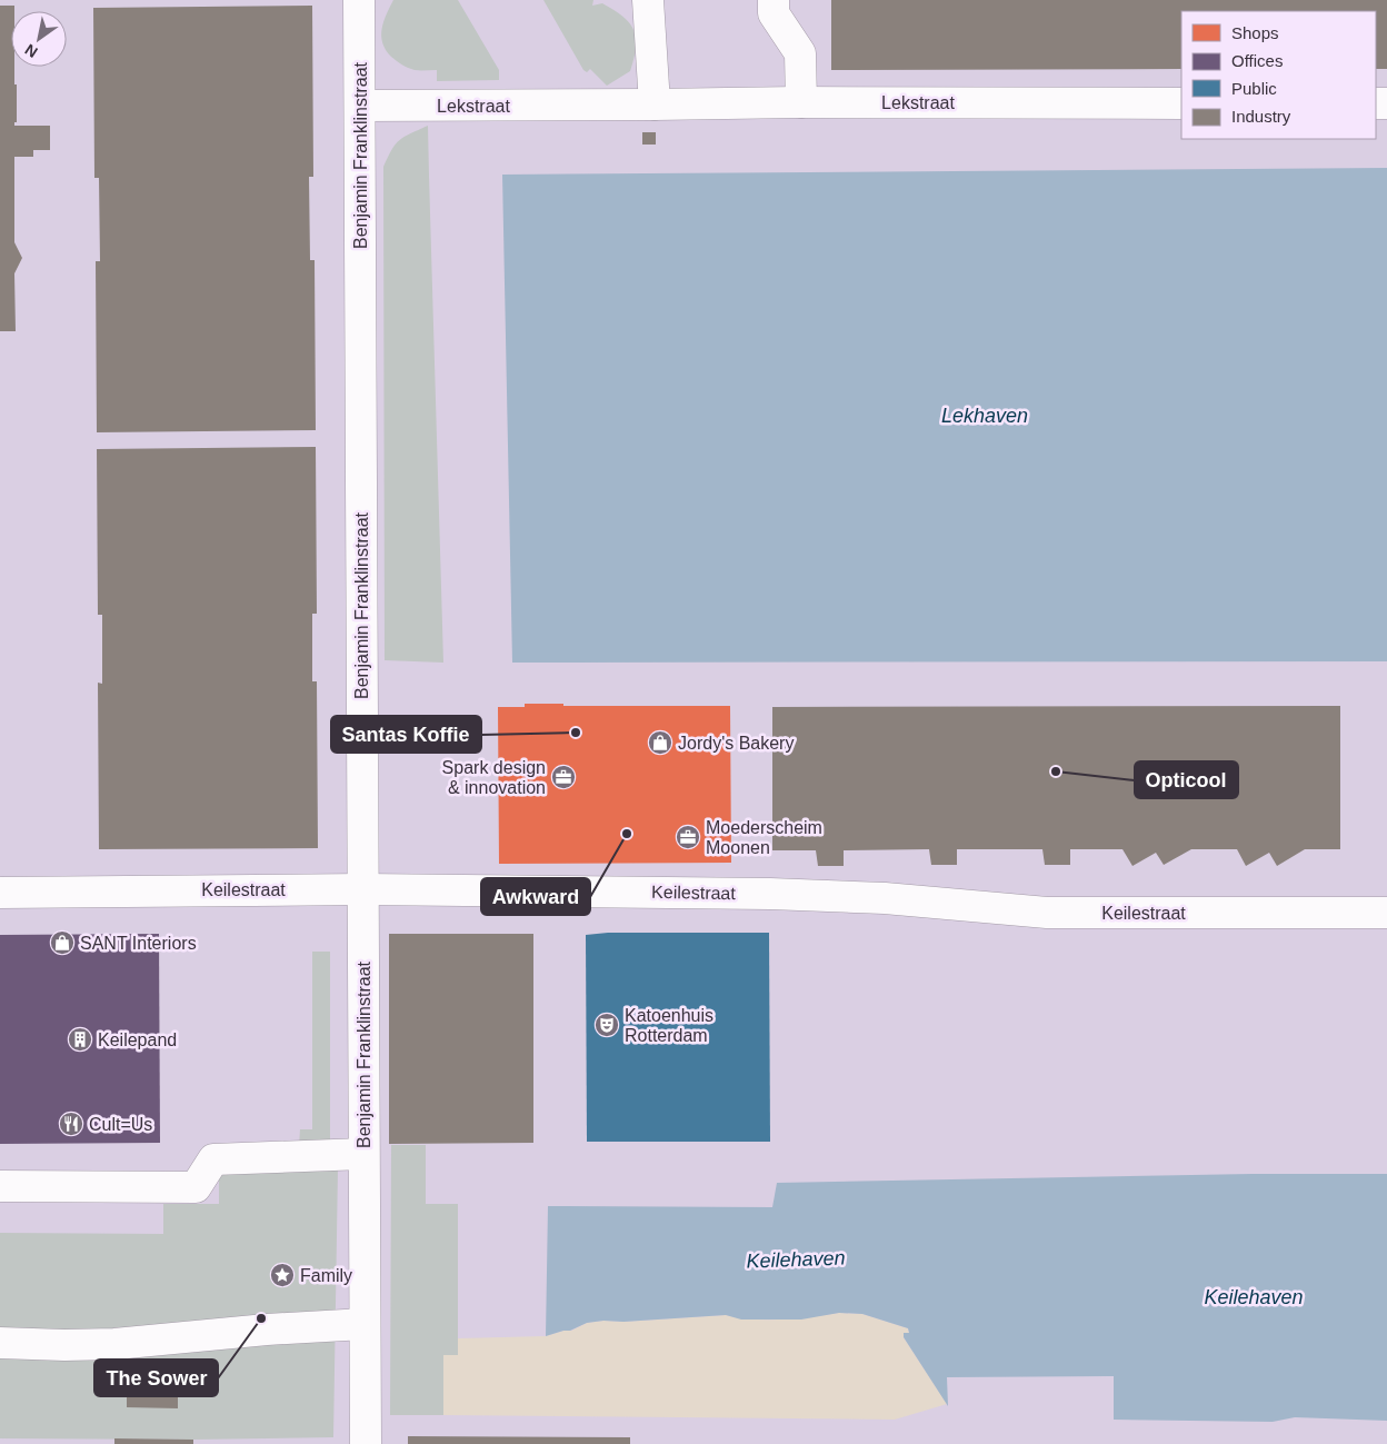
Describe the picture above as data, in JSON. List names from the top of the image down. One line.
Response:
{"streets":{"street":["Lekstraat","Benjamin Franklinstraat","Keilestraat"]},"crossings":[["Lekstraat","Benjamin Franklinstraat"],["Benjamin Franklinstraat","Keilestraat"]],"water":["Lekhaven","Keilehaven"],"places":{"other":["Santas Koffie","Opticool","Awkward","The Sower"],"shop":["Jordy's Bakery","SANT Interiors"],"office":["Spark design & innovation","Moederscheim Moonen"],"theatre":["Katoenhuis Rotterdam"],"building":["Keilepand"],"restaurant":["Cult=Us"],"place":["Family"]},"legend":["Shops","Offices","Public","Industry"],"north":"bottom left"}
